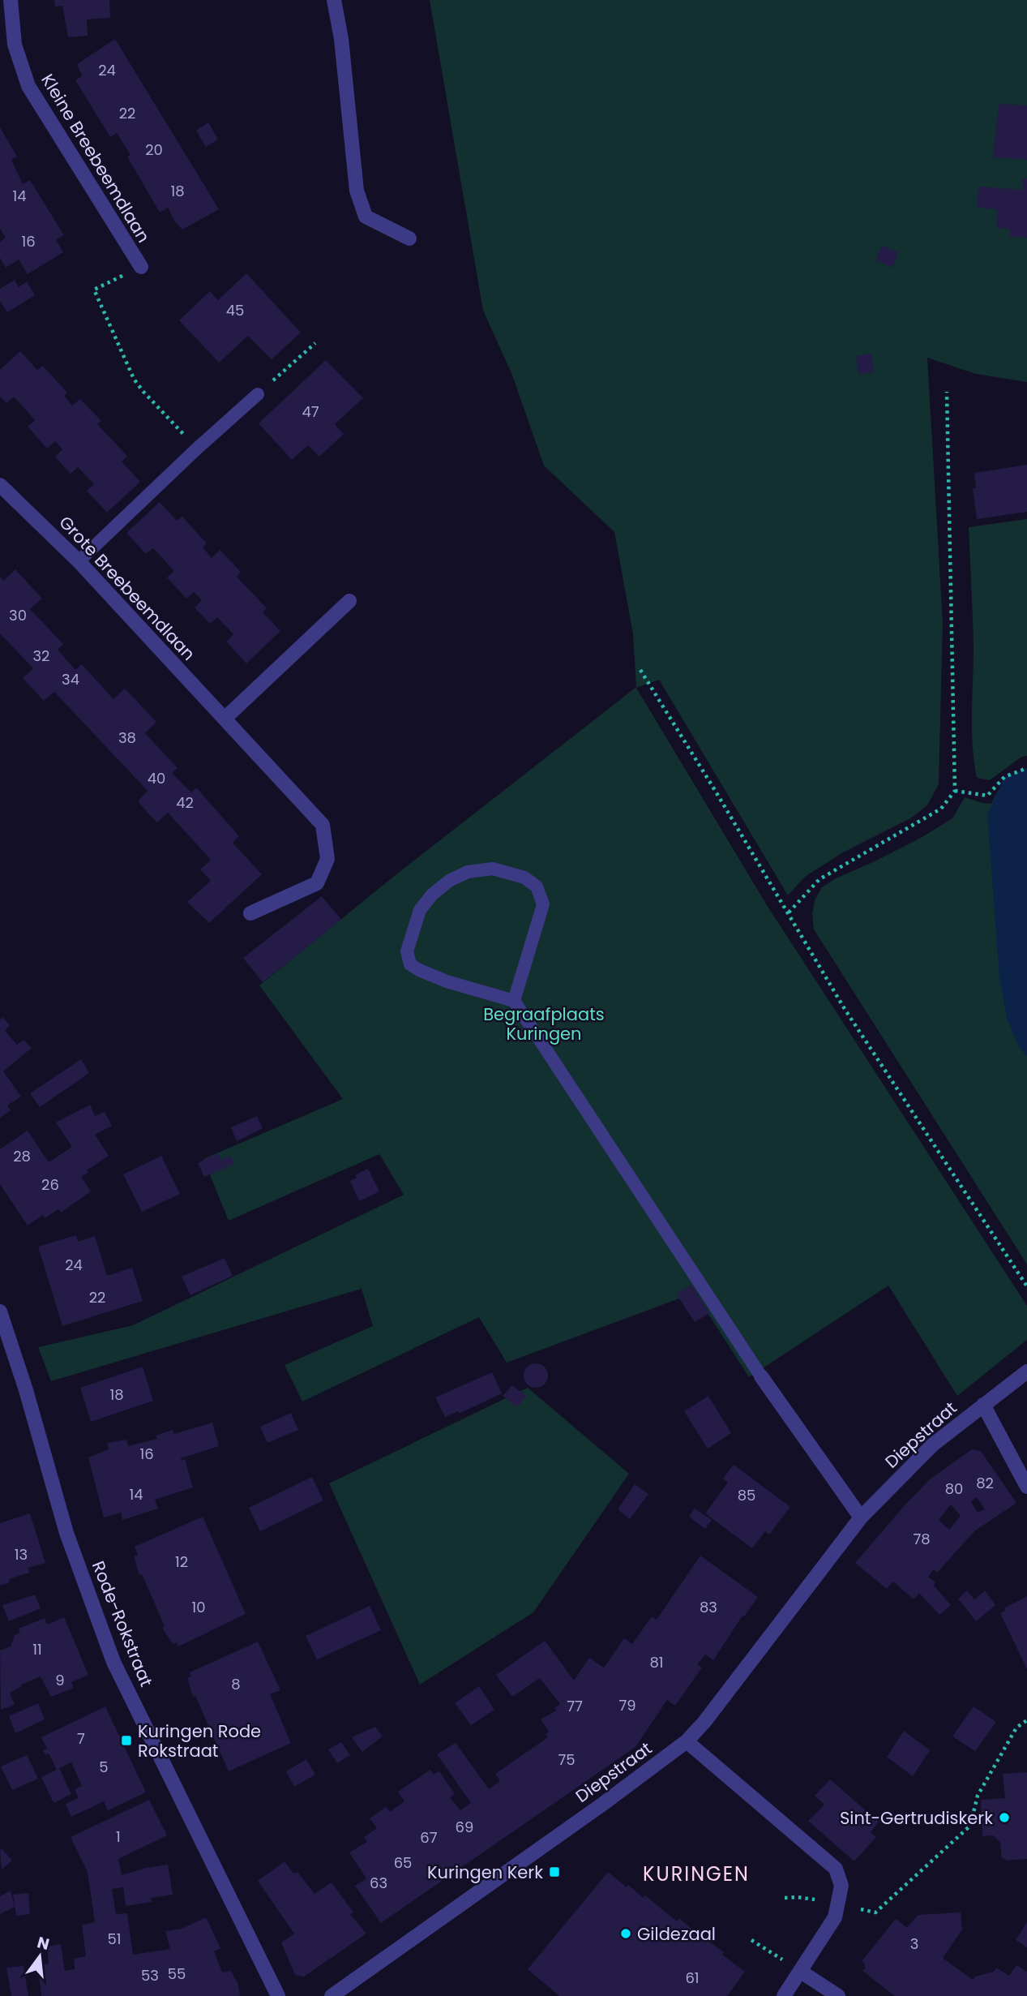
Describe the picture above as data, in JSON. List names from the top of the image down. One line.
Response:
{"streets":{"street":["Kleine Breebeemdlaan","Grote Breebeemdlaan","Diepstraat","Rode-Rokstraat"]},"districts":["KURINGEN"],"parks":["Begraafplaats Kuringen"],"places":{"transit":["Kuringen Rode Rokstraat","Kuringen Kerk"],"other":["Sint-Gertrudiskerk","Gildezaal"]},"house_numbers":["24","22","20","18","14","16","45","47","30","32","34","38","40","42","28","26","24","22","18","16","82","80","14","85","78","13","12","10","83","11","81","9","8","79","77","7","75","5","69","1","67","65","63","51","3","55","53","61"],"north":"top"}
